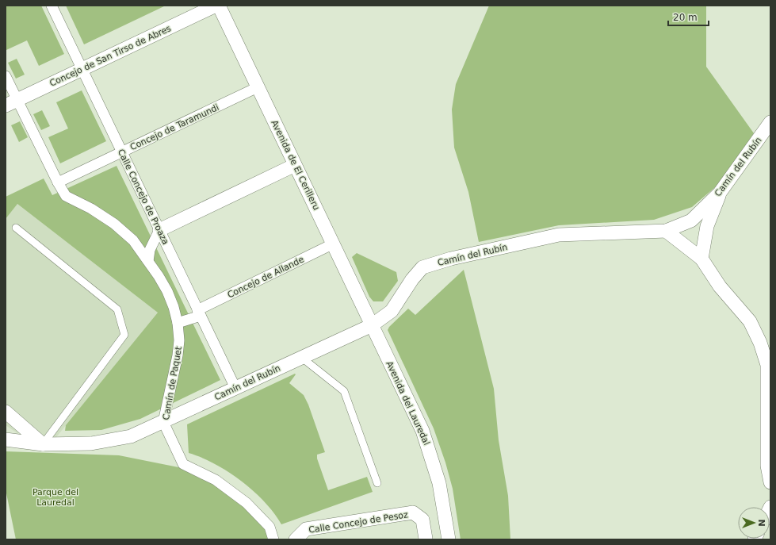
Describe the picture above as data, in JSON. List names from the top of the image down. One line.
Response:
{"streets":{"street":["Concejo de San Tirso de Abres","Concejo de Taramundi","Avenida de El Cerilleru","Camín del Rubín","Calle Concejo de Proaza","Concejo de Allande","Camín de Paquet","Avenida del Lauredal","Calle Concejo de Pesoz"]},"crossings":[["Concejo de San Tirso de Abres","Calle Concejo de Proaza"],["Concejo de San Tirso de Abres","Camín de Paquet"],["Concejo de Taramundi","Avenida de El Cerilleru"],["Concejo de Taramundi","Calle Concejo de Proaza"],["Concejo de Taramundi","Camín de Paquet"],["Avenida de El Cerilleru","Camín del Rubín"],["Avenida de El Cerilleru","Concejo de Allande"],["Avenida de El Cerilleru","Avenida del Lauredal"],["Camín del Rubín","Calle Concejo de Proaza"],["Camín del Rubín","Camín de Paquet"],["Camín del Rubín","Avenida del Lauredal"],["Calle Concejo de Proaza","Concejo de Allande"],["Concejo de Allande","Camín de Paquet"],["Avenida del Lauredal","Calle Concejo de Pesoz"]],"parks":["Parque del Lauredal"],"scale_bar":"20 m","north":"right"}
